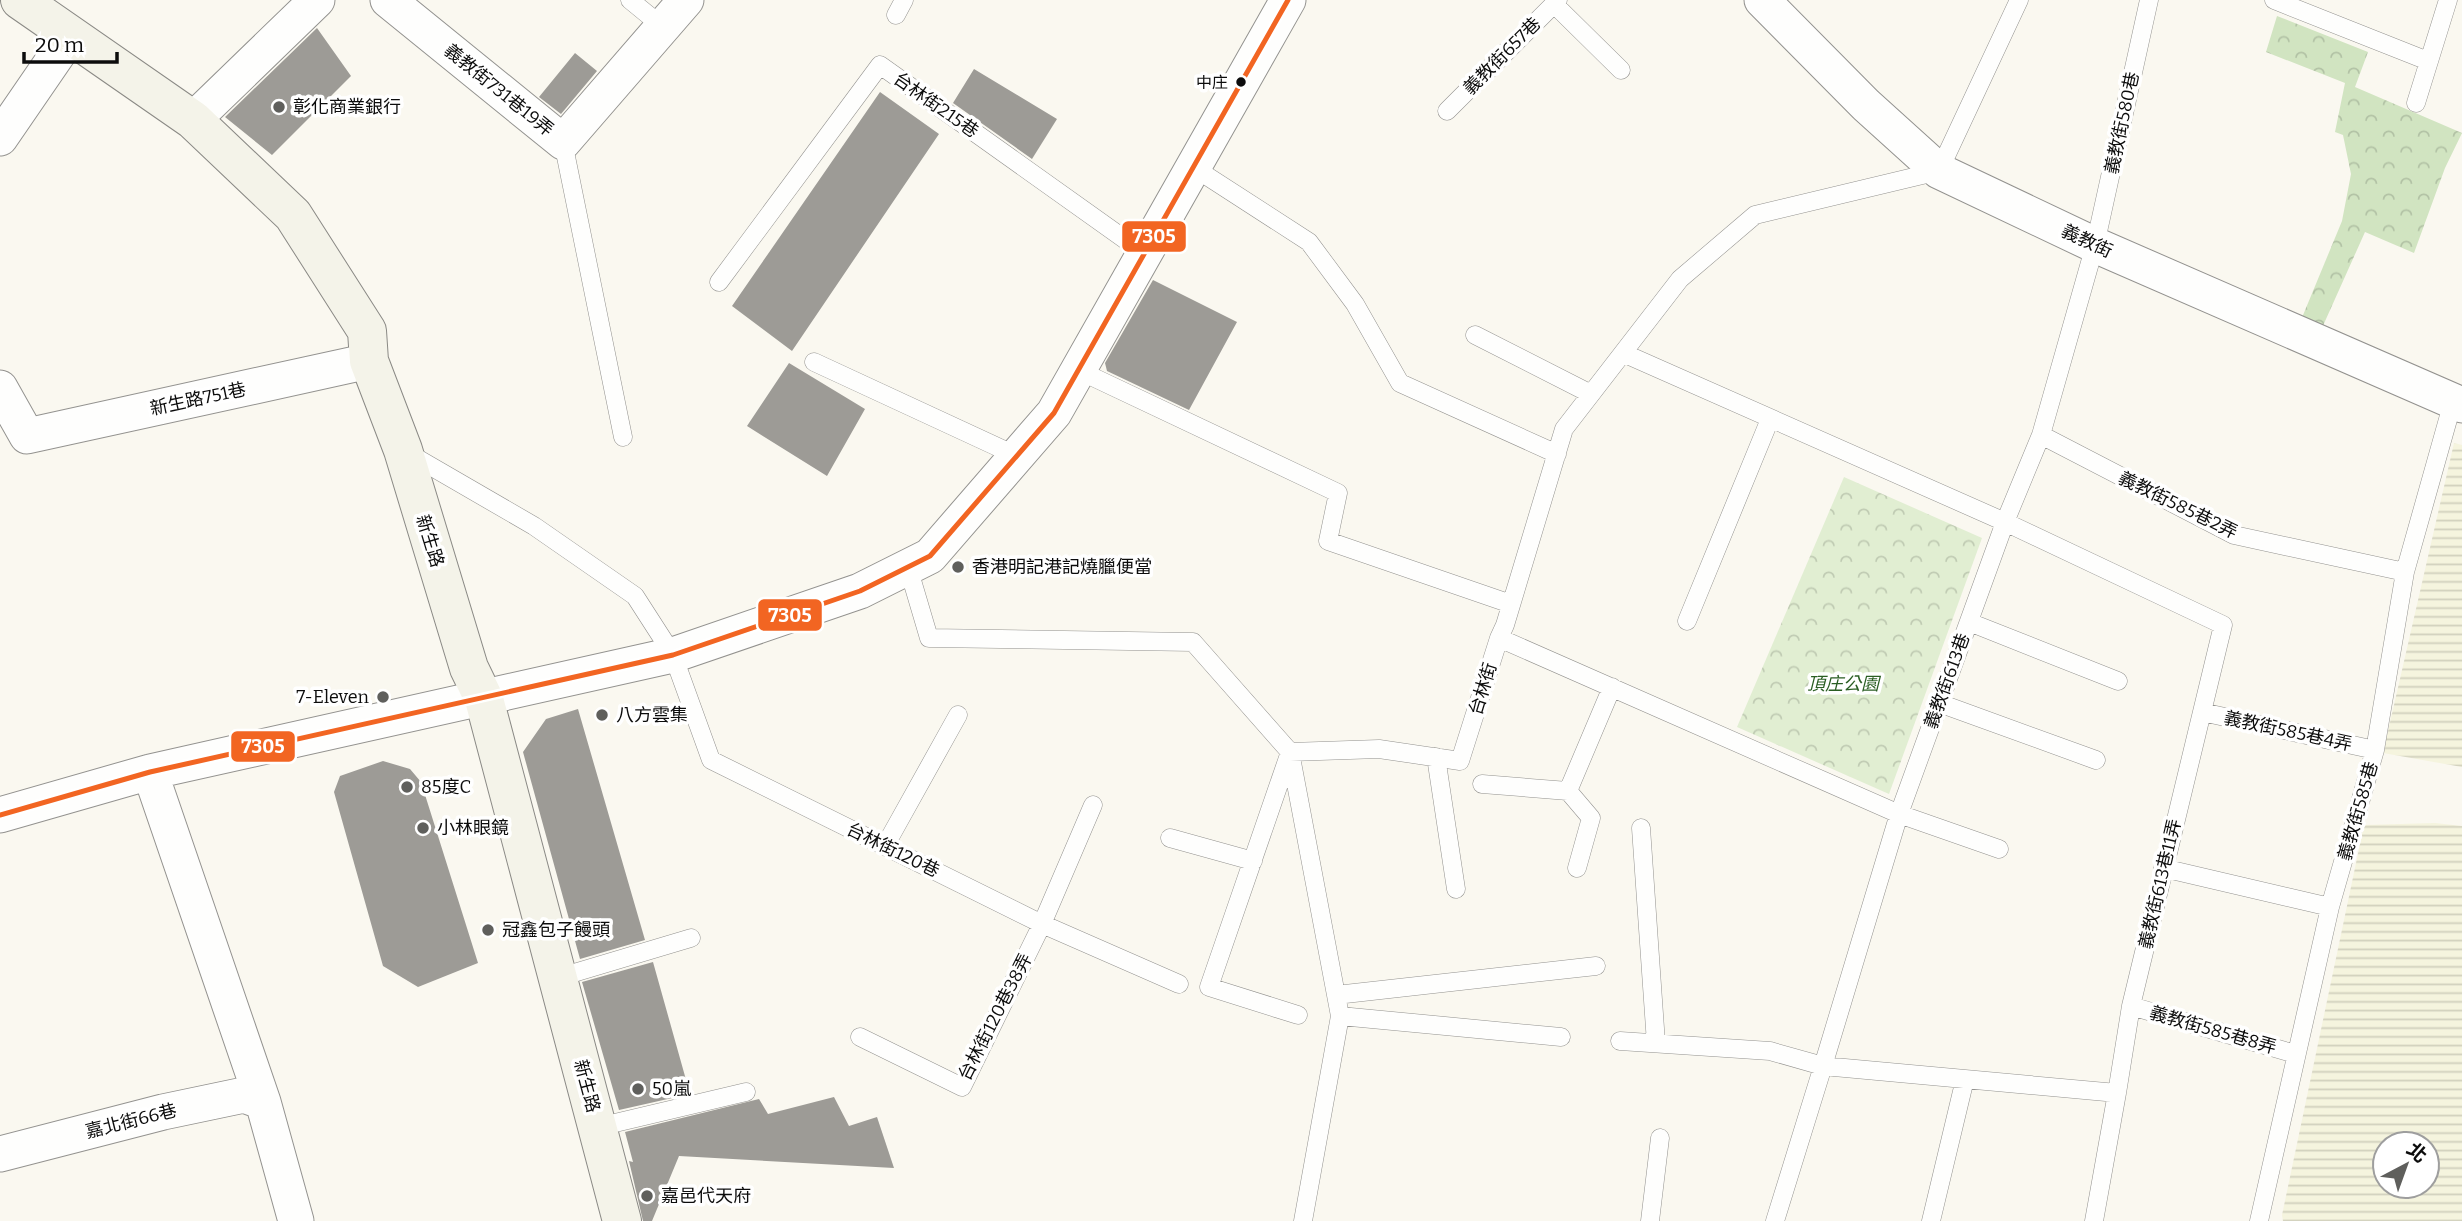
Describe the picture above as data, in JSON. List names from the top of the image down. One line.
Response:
{"streets":{"street":["義教街731巷19弄","義教街","新生路751巷","新生路","嘉北街66巷"],"lane":["義教街657巷","台林街215巷","義教街580巷","義教街585巷2弄","義教街613巷","台林街","義教街585巷4弄","義教街585巷","台林街120巷","義教街613巷11弄","台林街120巷38弄","義教街585巷8弄"]},"crossings":[["義教街580巷","義教街"],["義教街580巷","義教街613巷"],["義教街","義教街613巷"],["義教街","台林街"],["義教街","義教街585巷"],["新生路751巷","新生路"],["義教街585巷2弄","義教街613巷"],["義教街585巷2弄","義教街585巷"],["新生路","台林街120巷"],["義教街613巷","義教街613巷11弄"],["義教街585巷4弄","義教街585巷"],["義教街585巷4弄","義教街613巷11弄"],["義教街585巷","義教街585巷8弄"],["台林街120巷","台林街120巷38弄"],["義教街613巷11弄","義教街585巷8弄"]],"parks":["頂庄公園"],"places":["中庄","彰化商業銀行","香港明記港記燒臘便當","7-Eleven","八方雲集","85度C","小林眼鏡","冠鑫包子饅頭","50嵐","嘉邑代天府"],"lines":["transit line 7305"],"scale_bar":"20 m","north":"top right"}
